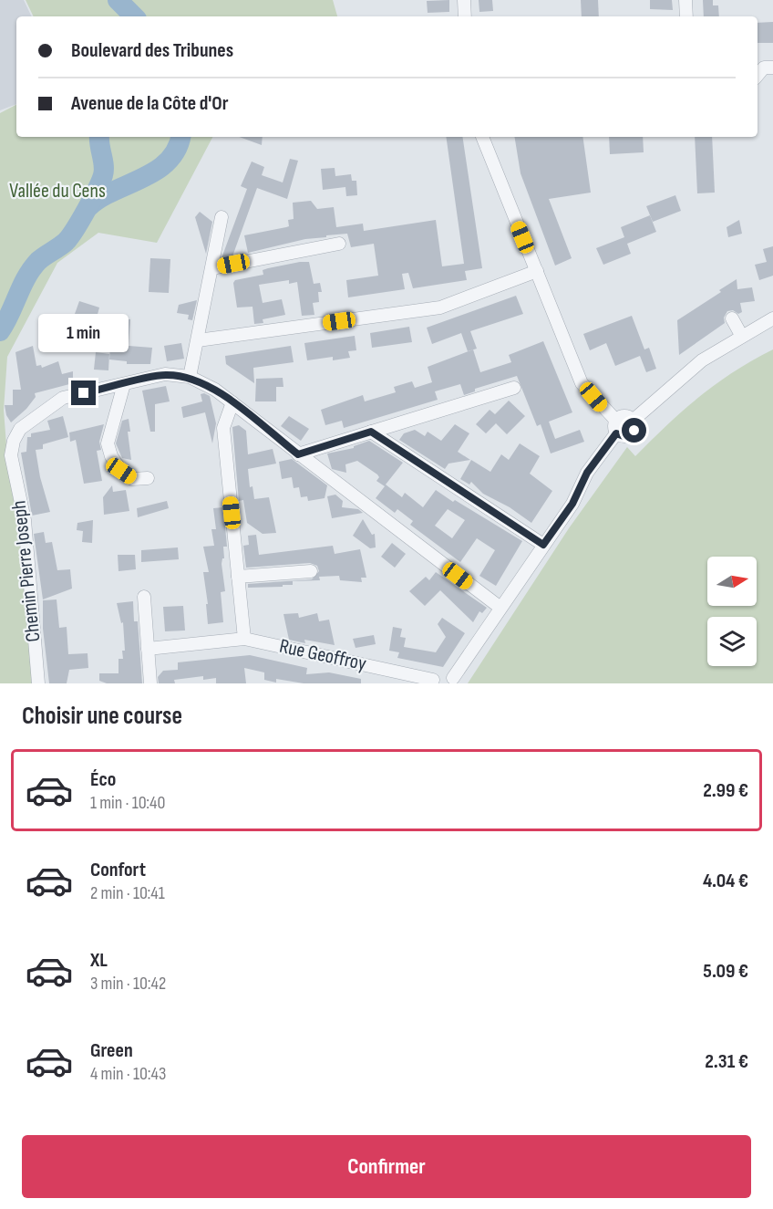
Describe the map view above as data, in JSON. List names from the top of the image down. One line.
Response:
{"streets":{"street":["Chemin Pierre Joseph","Rue Geoffroy"]},"parks":["Vallée du Cens"],"north":"right","page":{"banner":["Boulevard des Tribunes","Avenue de la Côte d'Or"],"bubble":"1 min","heading":"Choisir une course","list":[{"name":"Éco","note":"1 min · 10:40","value":"2.99 €"},{"name":"Confort","note":"2 min · 10:41","value":"4.04 €"},{"name":"XL","note":"3 min · 10:42","value":"5.09 €"},{"name":"Green","note":"4 min · 10:43","value":"2.31 €"}],"buttons":"Confirmer"}}
